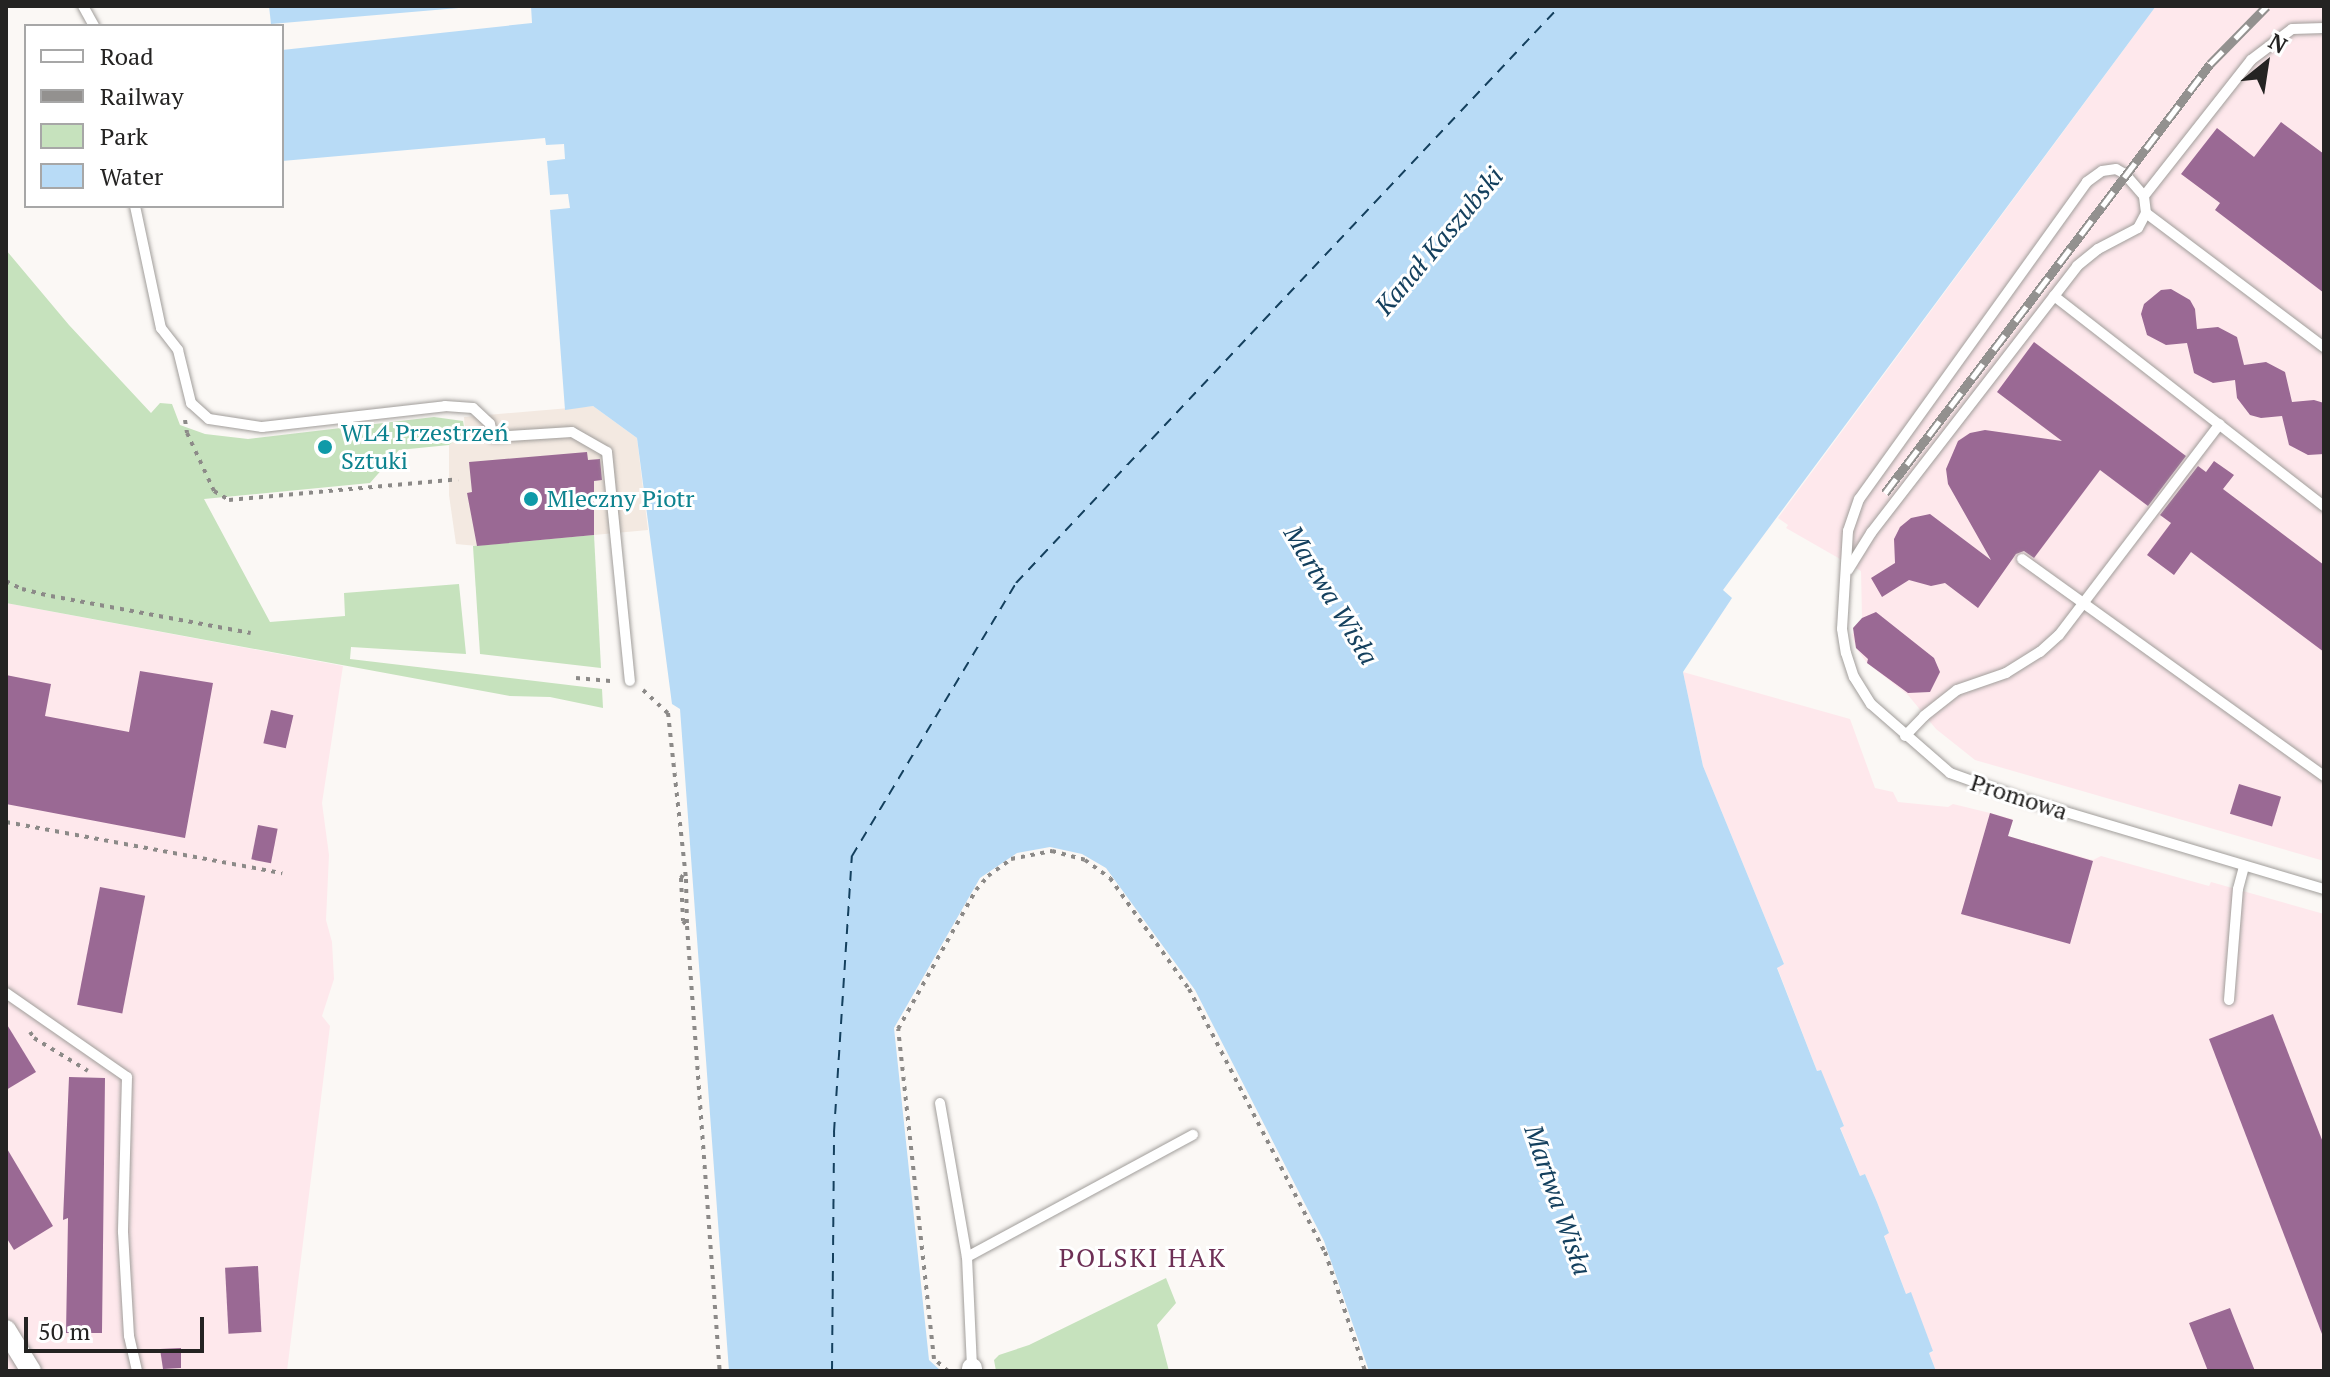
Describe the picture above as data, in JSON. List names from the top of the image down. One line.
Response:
{"streets":{"lane":["Promowa"]},"districts":["POLSKI HAK"],"water":["Kanał Kaszubski","Martwa Wisła"],"places":["WL4 Przestrzeń Sztuki","Mleczny Piotr"],"legend":["Road","Railway","Park","Water"],"scale_bar":"50 m","north":"top right"}
